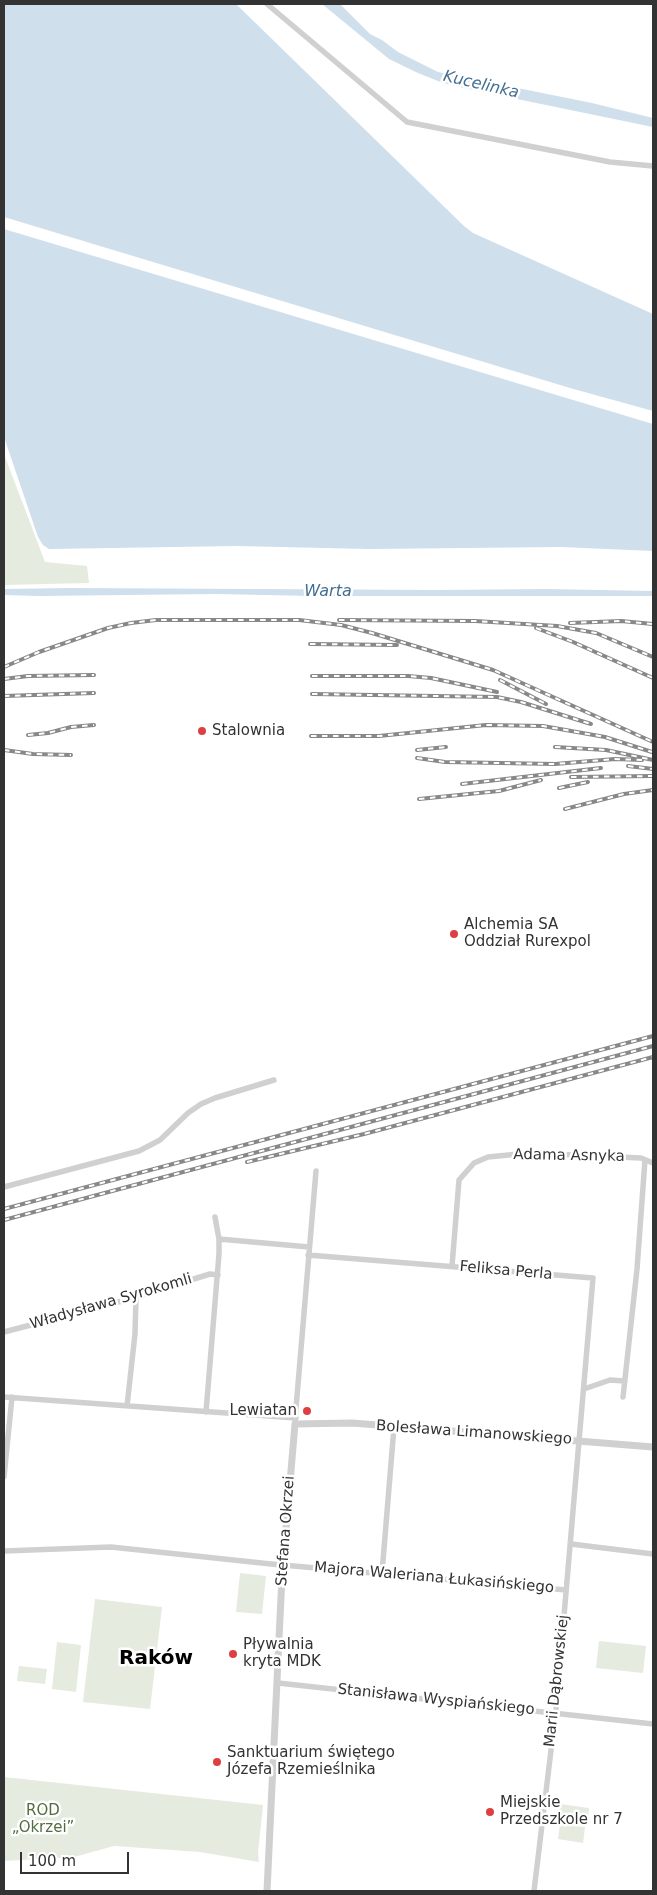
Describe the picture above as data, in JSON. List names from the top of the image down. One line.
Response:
{"streets":{"street":["Adama Asnyka","Feliksa Perla","Władysława Syrokomli","Bolesława Limanowskiego","Stefana Okrzei","Majora Waleriana Łukasińskiego","Marii Dąbrowskiej","Stanisława Wyspiańskiego"]},"crossings":[["Adama Asnyka","Feliksa Perla"],["Feliksa Perla","Bolesława Limanowskiego"],["Feliksa Perla","Stefana Okrzei"],["Feliksa Perla","Marii Dąbrowskiej"],["Bolesława Limanowskiego","Stefana Okrzei"],["Bolesława Limanowskiego","Marii Dąbrowskiej"],["Stefana Okrzei","Majora Waleriana Łukasińskiego"],["Stefana Okrzei","Stanisława Wyspiańskiego"],["Majora Waleriana Łukasińskiego","Marii Dąbrowskiej"],["Marii Dąbrowskiej","Stanisława Wyspiańskiego"]],"districts":["Raków"],"water":["Kucelinka","Warta"],"parks":["ROD „Okrzei”"],"places":["Stalownia","Alchemia SA Oddział Rurexpol","Lewiatan","Pływalnia kryta MDK","Sanktuarium świętego Józefa Rzemieślnika","Miejskie Przedszkole nr 7"],"scale_bar":"100 m"}
